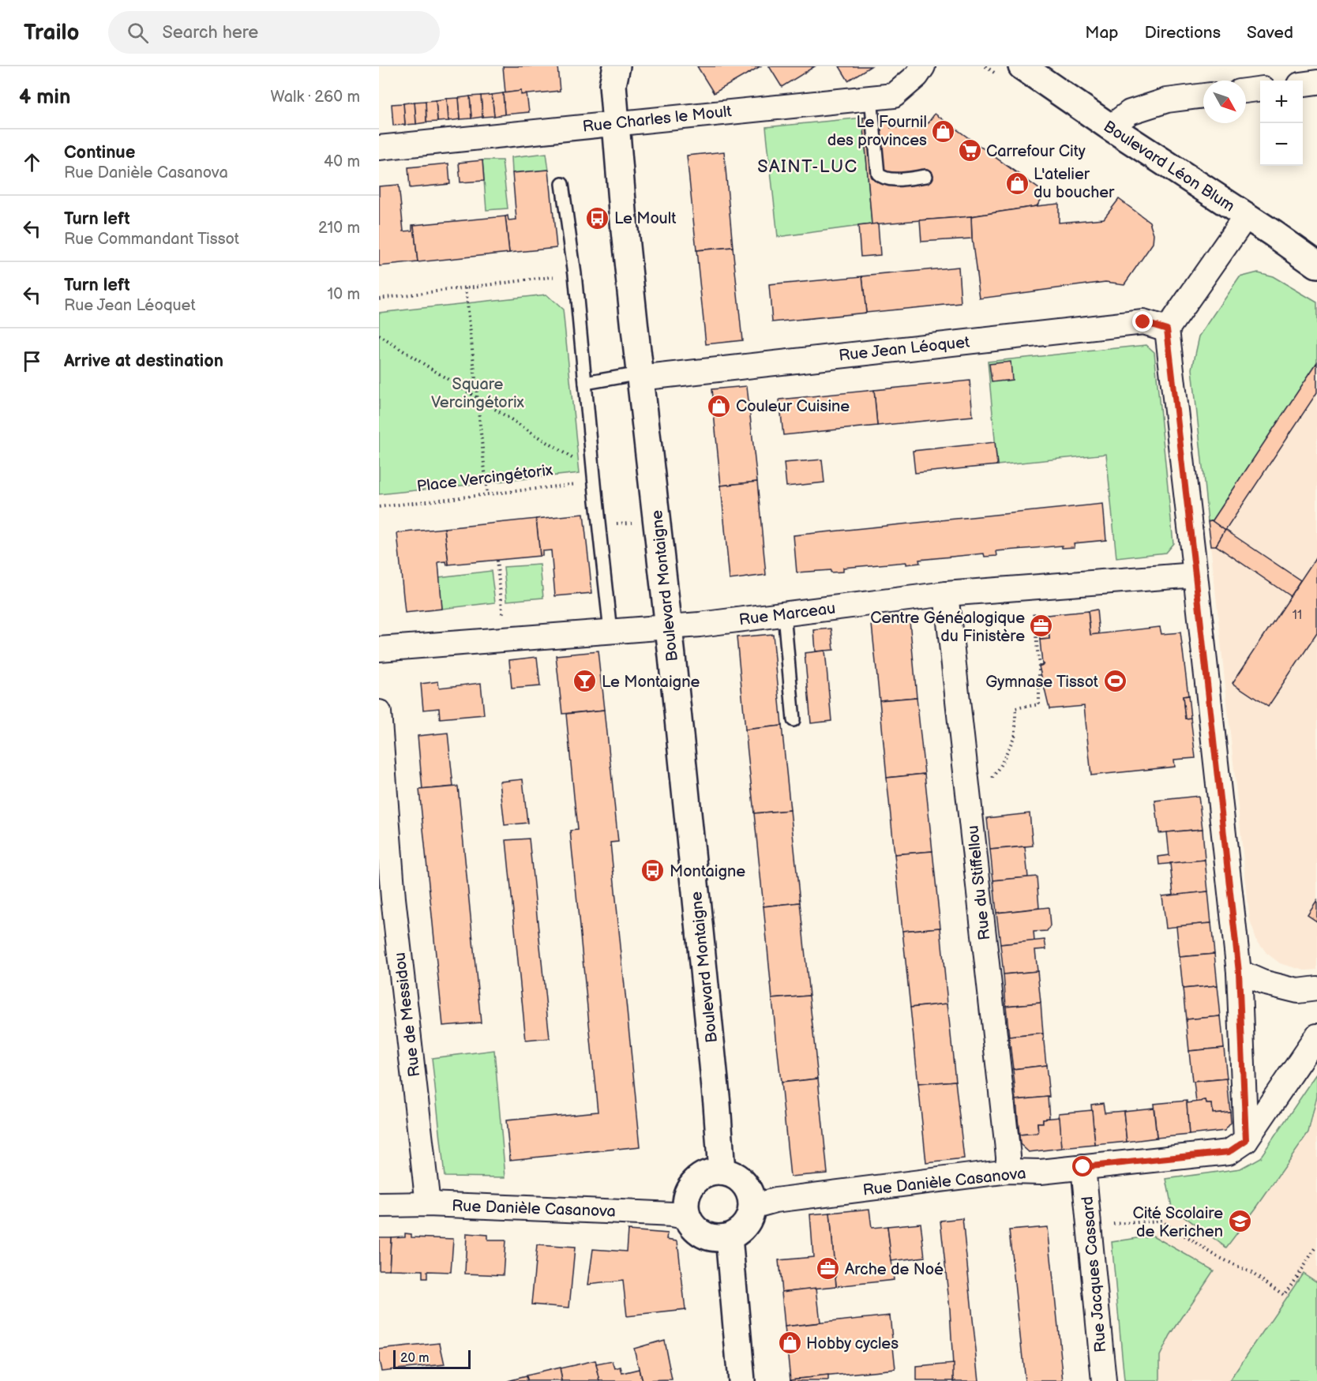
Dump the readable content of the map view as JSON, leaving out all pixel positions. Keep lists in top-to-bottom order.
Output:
{
  "streets": {
    "main road": ["Boulevard Léon Blum", "Boulevard Montaigne"],
    "street": [
      "Rue Charles le Moult",
      "Rue Jean Léoquet",
      "Rue Marceau",
      "Rue du Stiffellou",
      "Rue de Messidou",
      "Rue Danièle Casanova",
      "Rue Jacques Cassard"
    ],
    "path": ["Place Vercingétorix"]
  },
  "crossings": [
    ["Rue Charles le Moult", "Boulevard Montaigne"],
    ["Rue Jean Léoquet", "Boulevard Montaigne"],
    ["Boulevard Montaigne", "Rue Marceau"],
    ["Boulevard Montaigne", "Rue Danièle Casanova"],
    ["Rue Marceau", "Rue du Stiffellou"],
    ["Rue du Stiffellou", "Rue Danièle Casanova"],
    ["Rue de Messidou", "Rue Danièle Casanova"],
    ["Rue Danièle Casanova", "Rue Jacques Cassard"]
  ],
  "districts": ["SAINT-LUC"],
  "parks": ["Square Vercingétorix"],
  "places": {
    "shop": [
      "Le Fournil des provinces",
      "L'atelier du boucher",
      "Couleur Cuisine",
      "Hobby cycles"
    ],
    "supermarket": ["Carrefour City"],
    "bus stop": ["Le Moult", "Montaigne"],
    "office": ["Centre Généalogique du Finistère", "Arche de Noé"],
    "bar": ["Le Montaigne"],
    "sports": ["Gymnase Tissot"],
    "school or university": ["Cité Scolaire de Kerichen"]
  },
  "house_numbers": ["11"],
  "scale_bar": "20 m",
  "north": "bottom right",
  "page": {
    "header": "Trailo",
    "search": "Search here",
    "nav": ["Map", "Directions", "Saved"],
    "heading": ["4 min", "Walk · 260 m"],
    "map_buttons": ["+", "−"],
    "list": [
      ["Continue", "Rue Danièle Casanova", "40 m"],
      ["Turn left", "Rue Commandant Tissot", "210 m"],
      ["Turn left", "Rue Jean Léoquet", "10 m"],
      "Arrive at destination"
    ],
    "scale": "20 m"
  }
}
